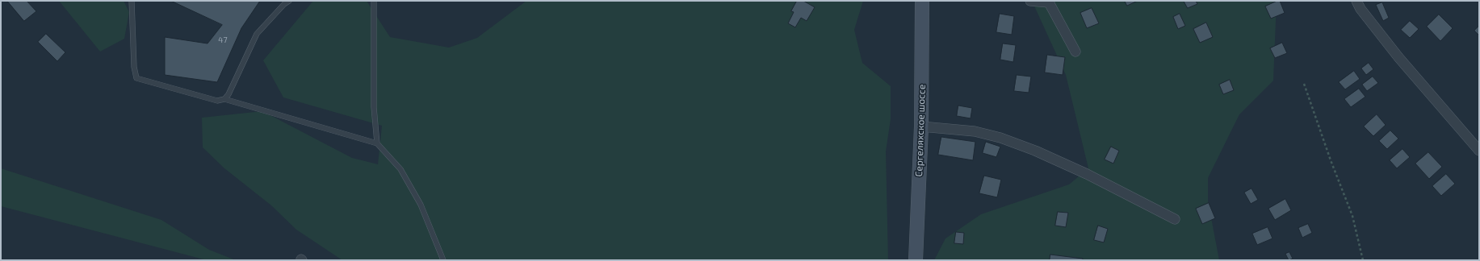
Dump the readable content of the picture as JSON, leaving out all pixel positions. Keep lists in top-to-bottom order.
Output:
{
  "streets": {
    "main road": ["Сергеляхское шоссе"]
  },
  "house_numbers": ["47"]
}
